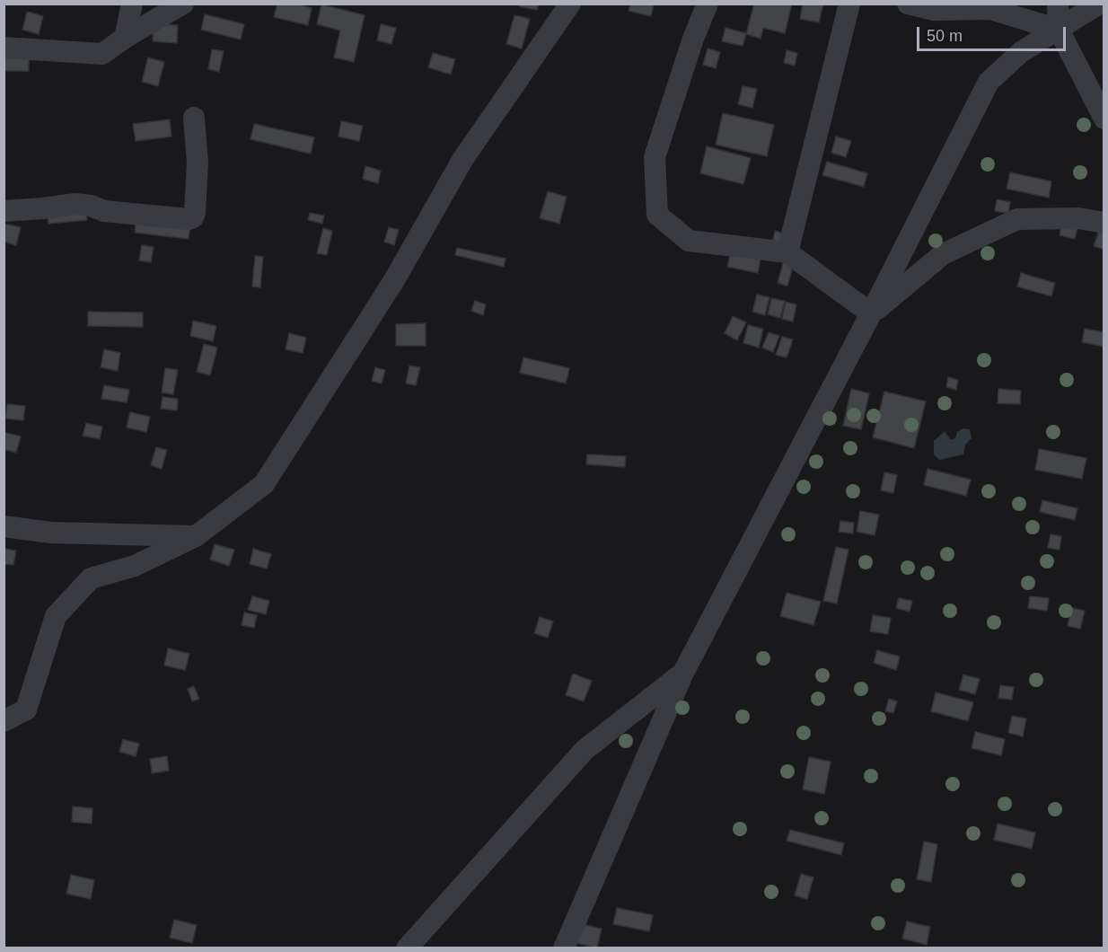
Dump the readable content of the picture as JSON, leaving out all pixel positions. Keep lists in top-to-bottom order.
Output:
{
  "scale_bar": "50 m"
}
